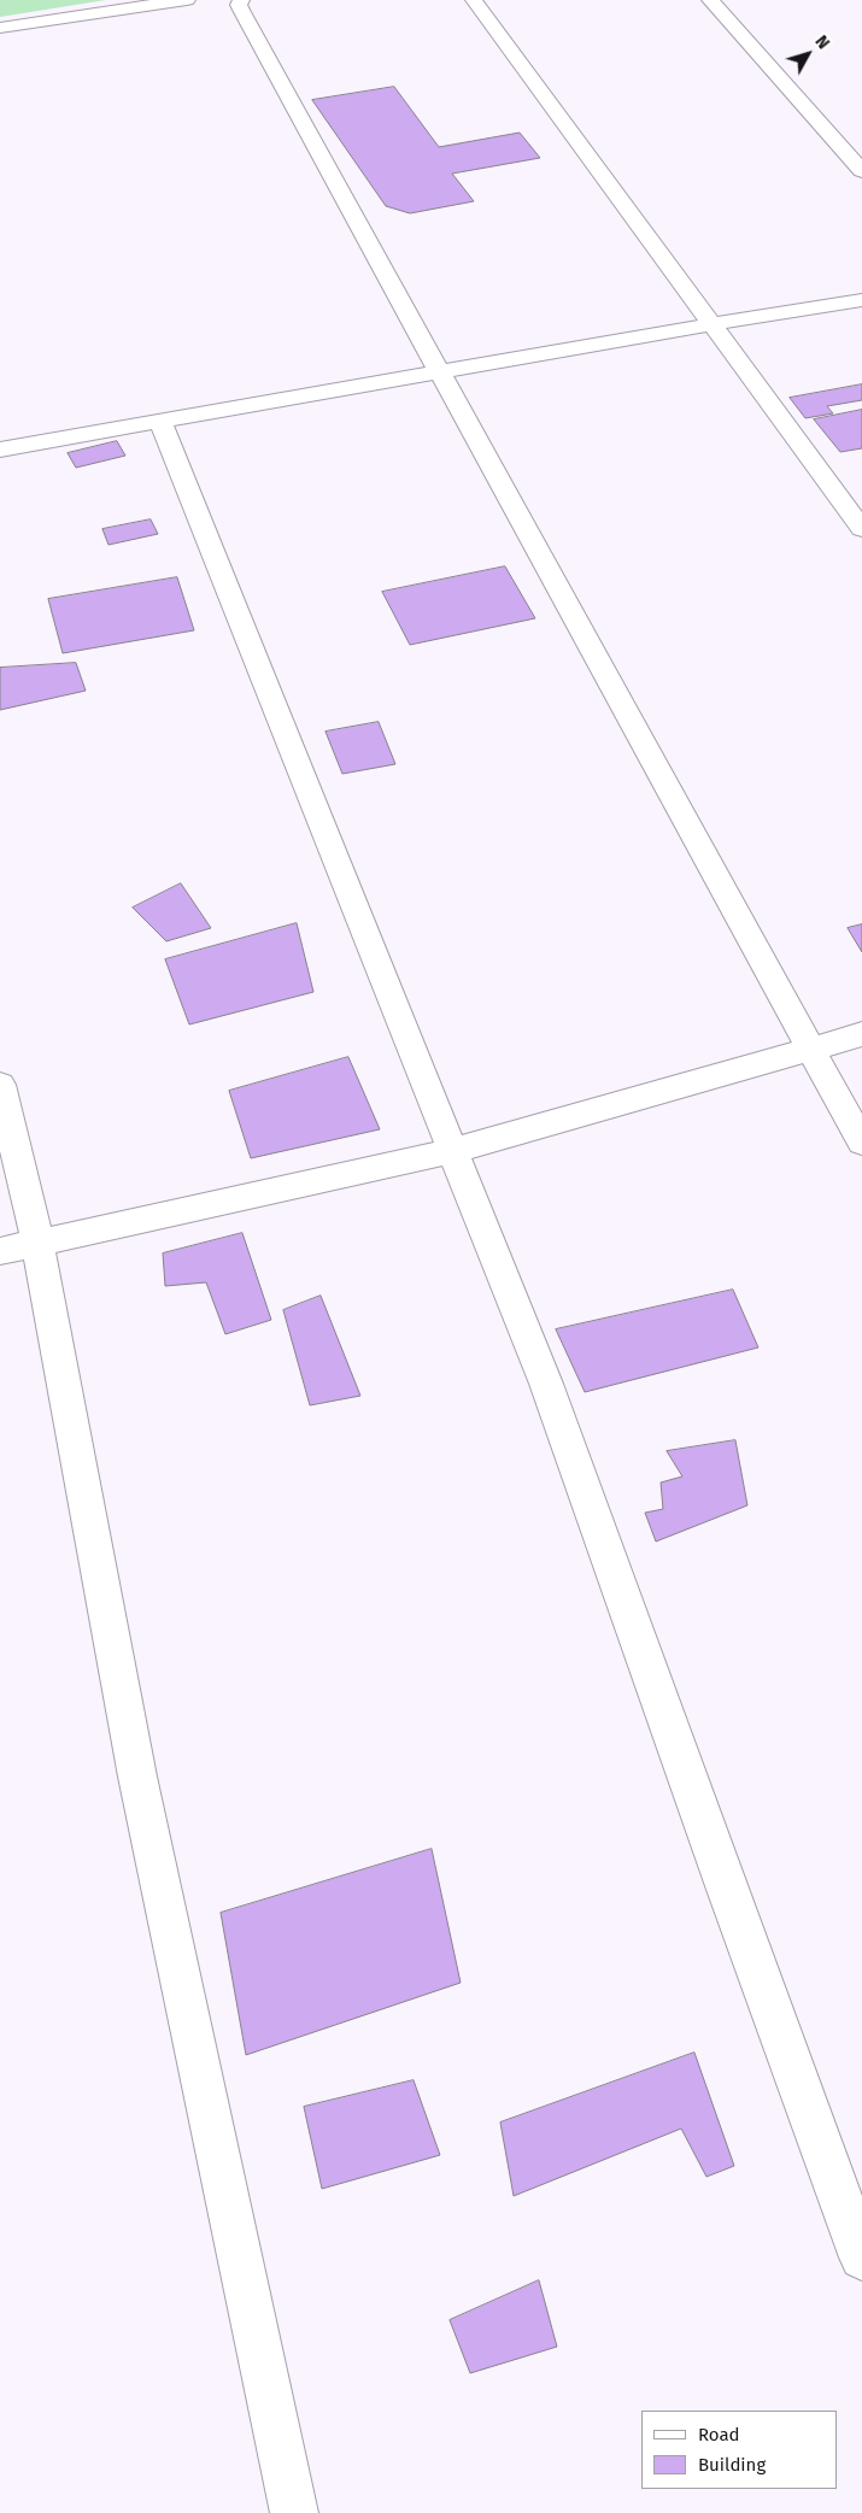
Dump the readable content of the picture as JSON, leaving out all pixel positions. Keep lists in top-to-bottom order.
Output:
{
  "legend": ["Road", "Building"],
  "north": "top right"
}
